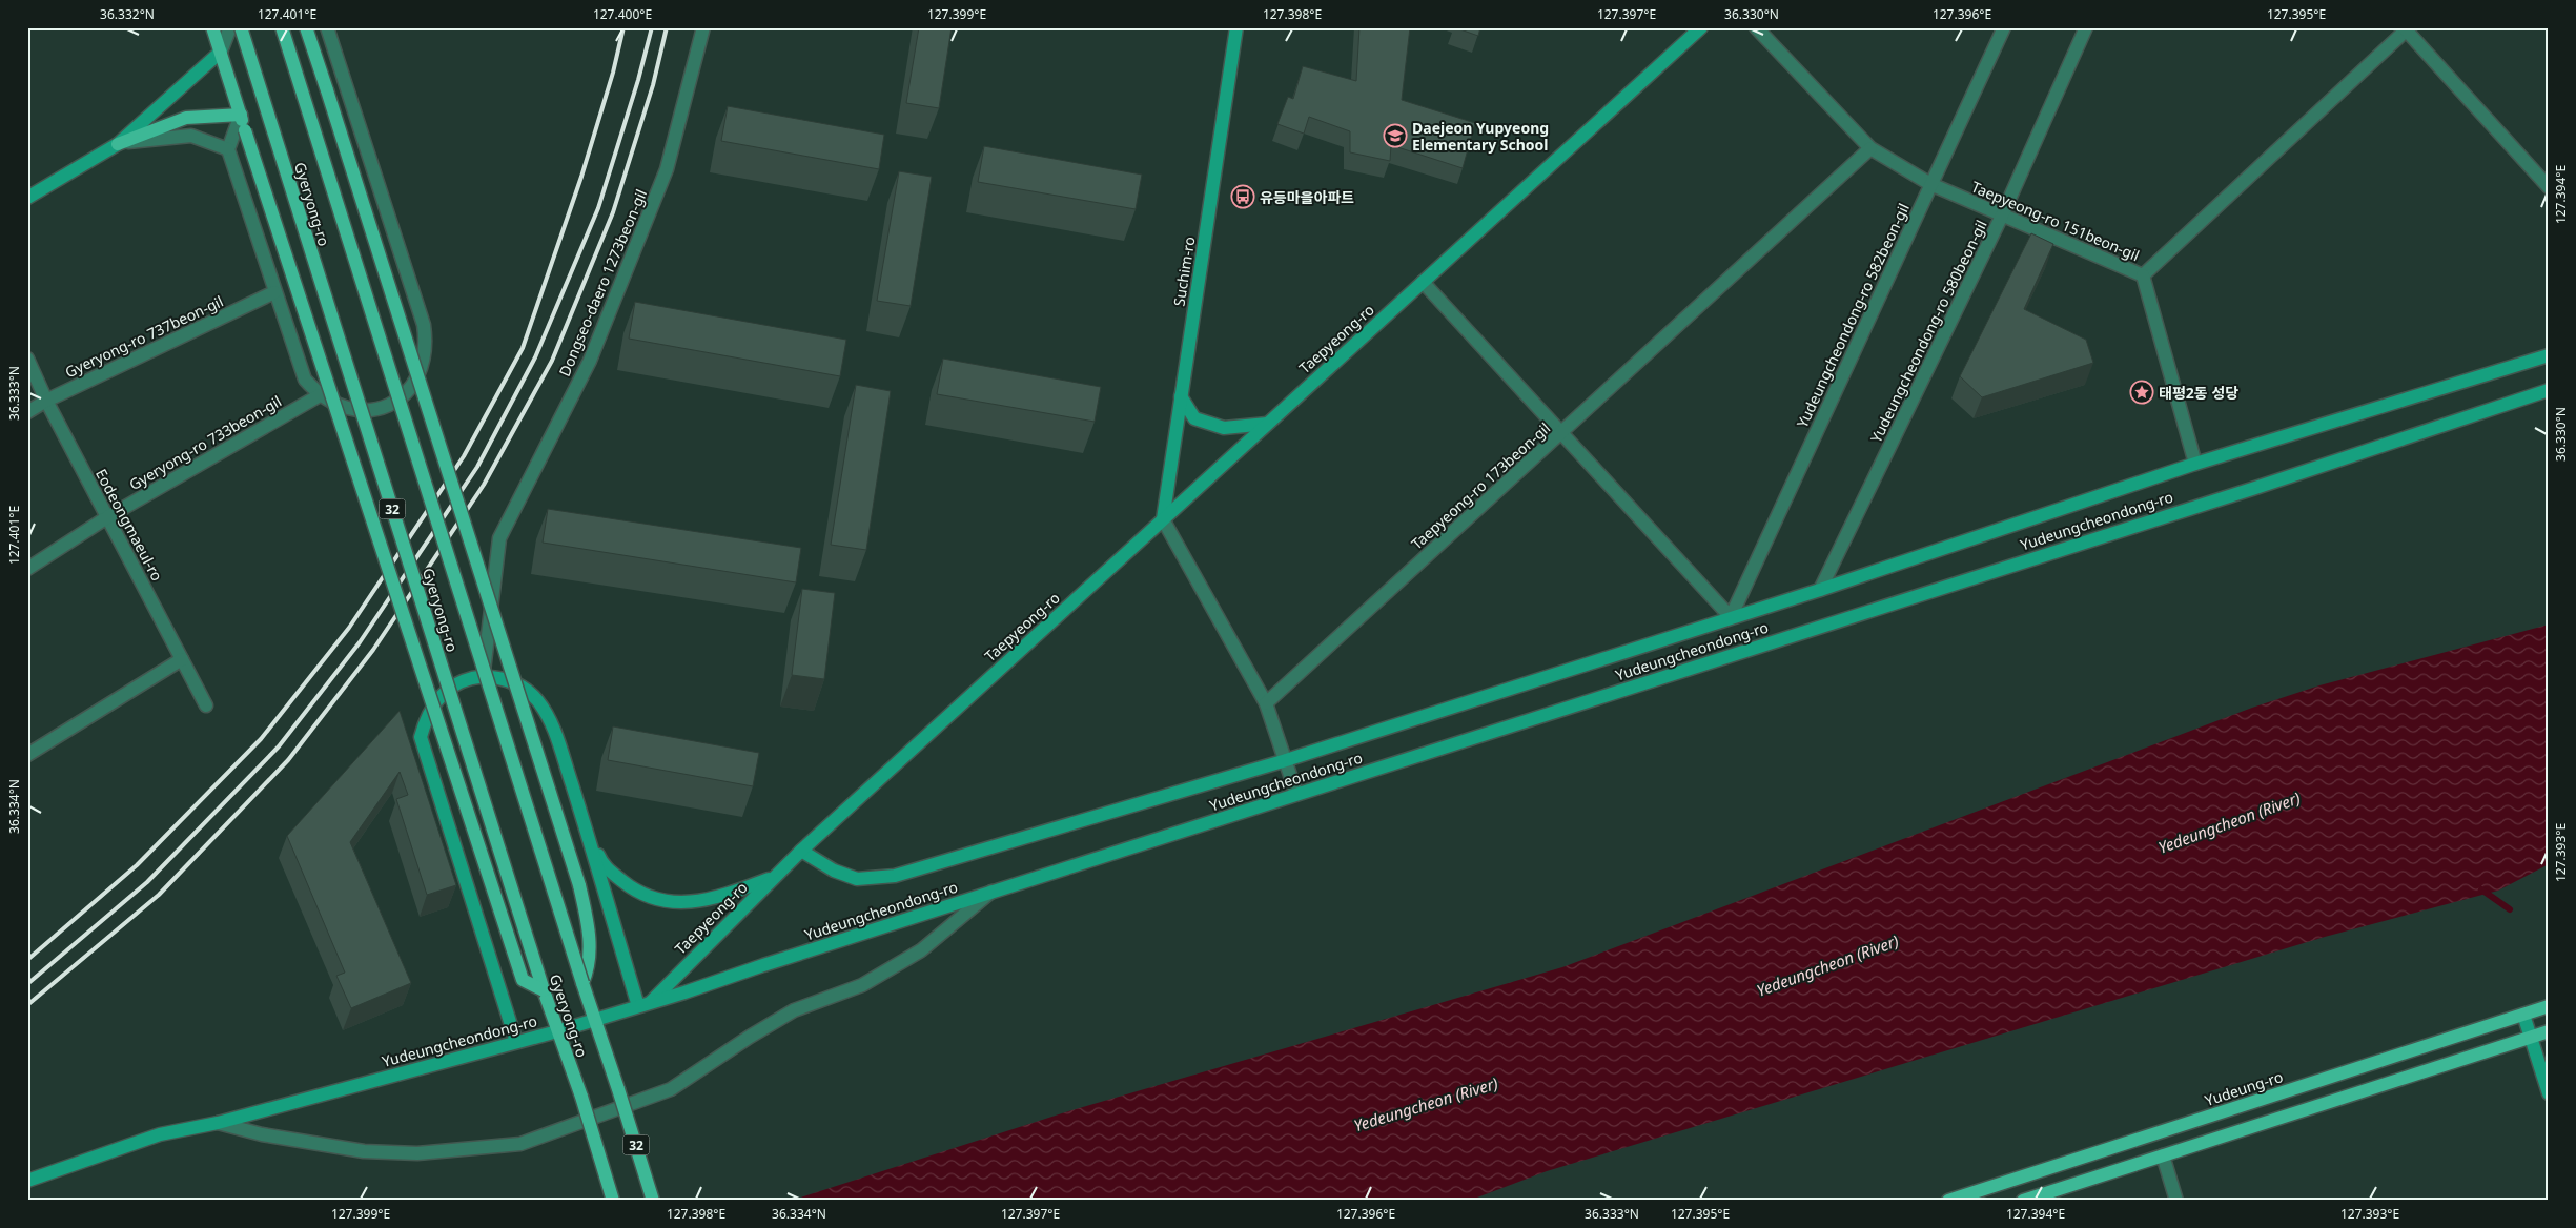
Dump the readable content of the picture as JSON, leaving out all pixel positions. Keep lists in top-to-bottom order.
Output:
{
  "streets": {
    "main road": [
      "Gyeryong-ro",
      "Suchim-ro",
      "Taepyeong-ro",
      "32",
      "Yudeungcheondong-ro",
      "Yudeung-ro"
    ],
    "street": [
      "Taepyeong-ro 151beon-gil",
      "Dongseo-daero 1273beon-gil",
      "Yudeungcheondong-ro 582beon-gil",
      "Yudeungcheondong-ro 580beon-gil",
      "Gyeryong-ro 737beon-gil",
      "Gyeryong-ro 733beon-gil",
      "Taepyeong-ro 173beon-gil",
      "Eodeongmaeul-ro"
    ]
  },
  "crossings": [
    ["Gyeryong-ro", "Yudeungcheondong-ro"],
    ["Taepyeong-ro 151beon-gil", "Yudeungcheondong-ro 582beon-gil"],
    ["Taepyeong-ro 151beon-gil", "Yudeungcheondong-ro 580beon-gil"],
    ["Taepyeong-ro 151beon-gil", "Taepyeong-ro 173beon-gil"],
    ["Suchim-ro", "Taepyeong-ro"],
    ["Yudeungcheondong-ro 582beon-gil", "Yudeungcheondong-ro"],
    ["Yudeungcheondong-ro 580beon-gil", "Yudeungcheondong-ro"],
    ["Gyeryong-ro 737beon-gil", "Eodeongmaeul-ro"],
    ["Taepyeong-ro", "Yudeungcheondong-ro"],
    ["Gyeryong-ro 733beon-gil", "Eodeongmaeul-ro"]
  ],
  "water": ["Yedeungcheon (River)"],
  "places": {
    "school or university": ["Daejeon Yupyeong Elementary School"],
    "bus stop": ["유등마을아파트"],
    "place": ["태평2동 성당"]
  },
  "coordinates": [
    "36.332°N",
    "127.401°E",
    "127.400°E",
    "127.399°E",
    "127.398°E",
    "127.397°E",
    "36.330°N",
    "127.396°E",
    "127.395°E",
    "127.394°E",
    "36.333°N",
    "36.334°N",
    "127.393°E"
  ]
}
